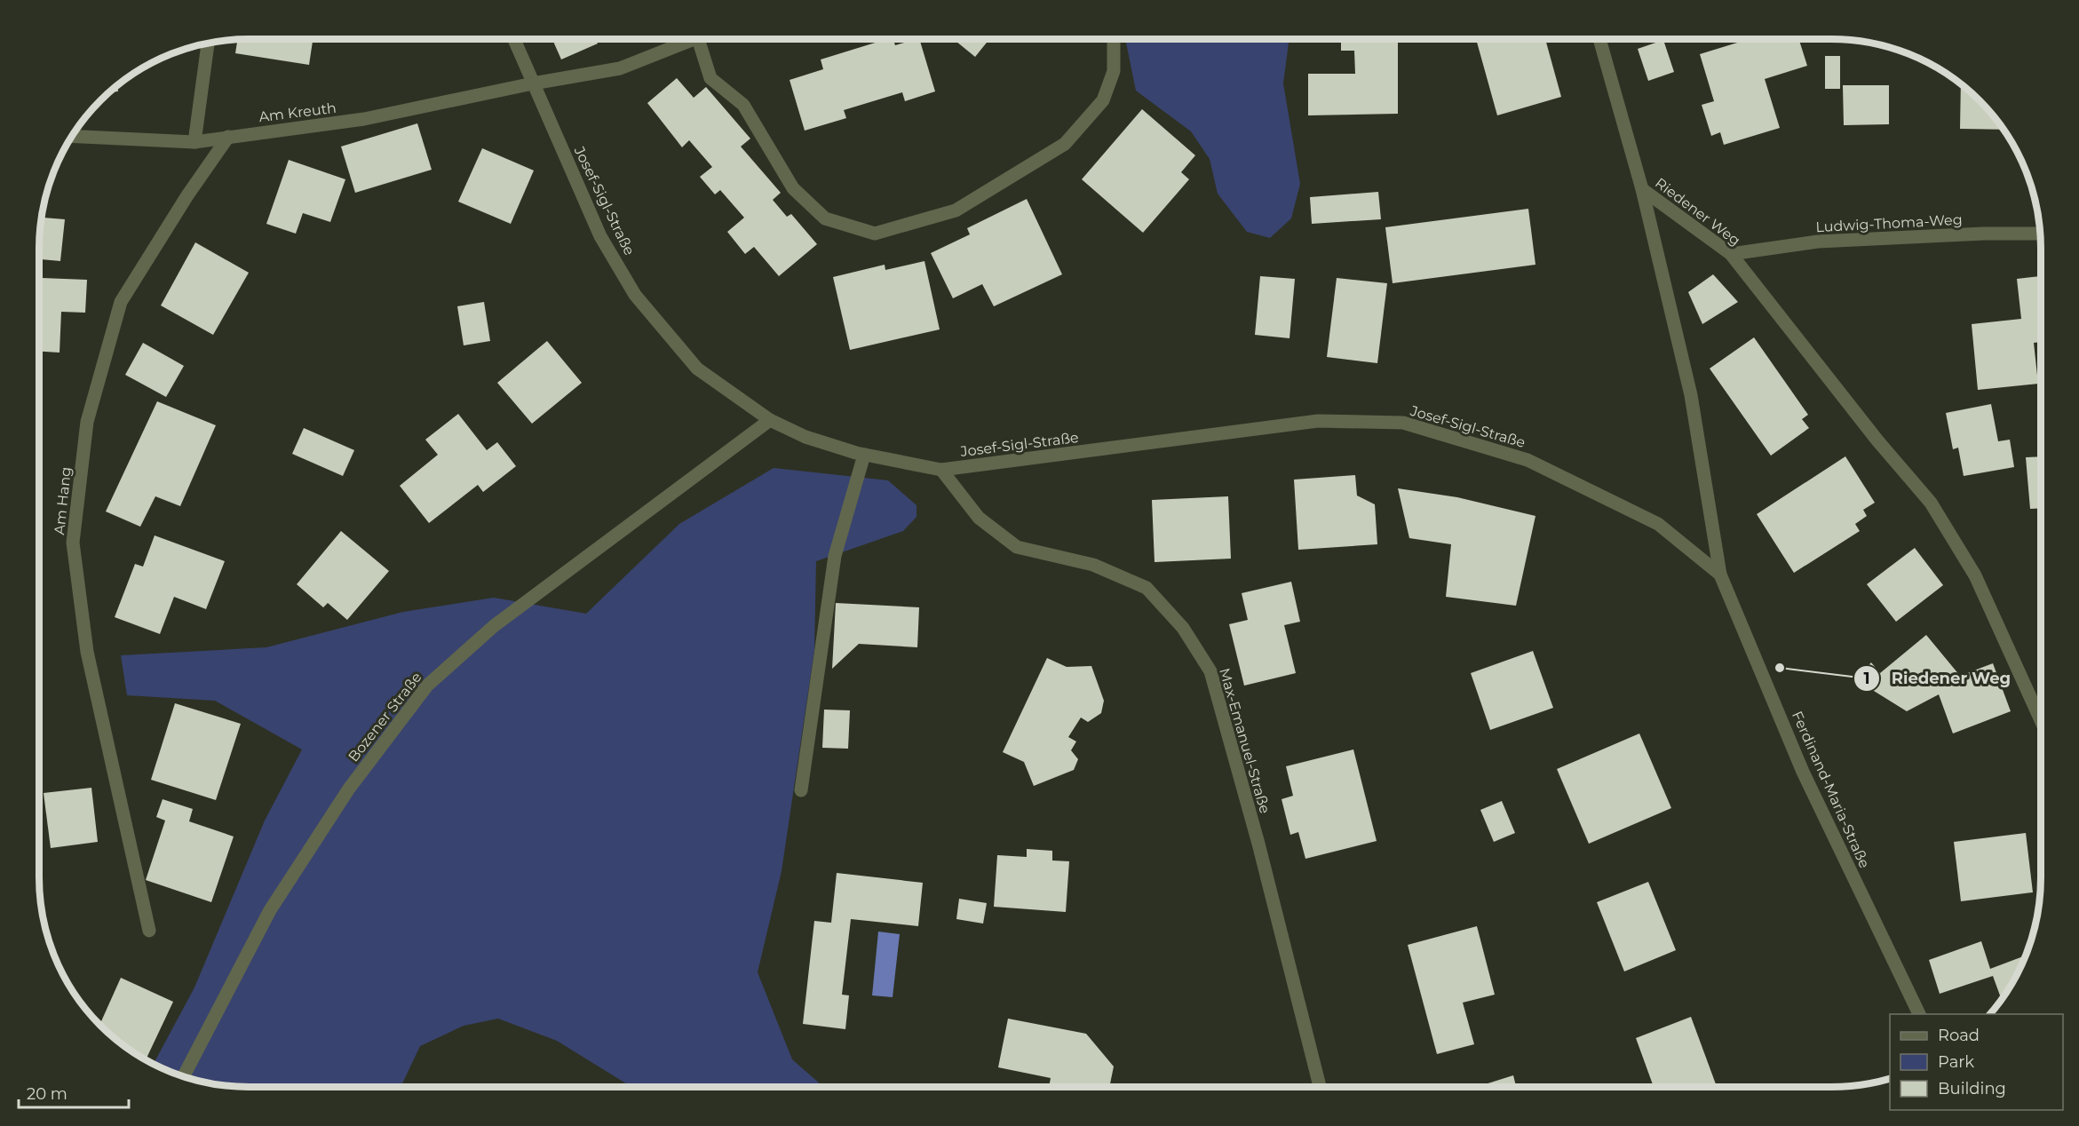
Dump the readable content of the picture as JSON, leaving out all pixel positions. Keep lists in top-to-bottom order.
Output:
{
  "streets": {
    "street": [
      "Am Kreuth",
      "Josef-Sigl-Straße",
      "Riedener Weg",
      "Ludwig-Thoma-Weg",
      "Am Hang",
      "Bozener Straße",
      "Max-Emanuel-Straße",
      "Ferdinand-Maria-Straße"
    ]
  },
  "crossings": [
    ["Am Kreuth", "Josef-Sigl-Straße"],
    ["Am Kreuth", "Am Hang"],
    ["Josef-Sigl-Straße", "Riedener Weg"],
    ["Josef-Sigl-Straße", "Bozener Straße"],
    ["Josef-Sigl-Straße", "Max-Emanuel-Straße"],
    ["Josef-Sigl-Straße", "Ferdinand-Maria-Straße"],
    ["Riedener Weg", "Ludwig-Thoma-Weg"],
    ["Riedener Weg", "Ferdinand-Maria-Straße"]
  ],
  "places": ["Riedener Weg"],
  "legend": ["Road", "Park", "Building"],
  "scale_bar": "20 m"
}
